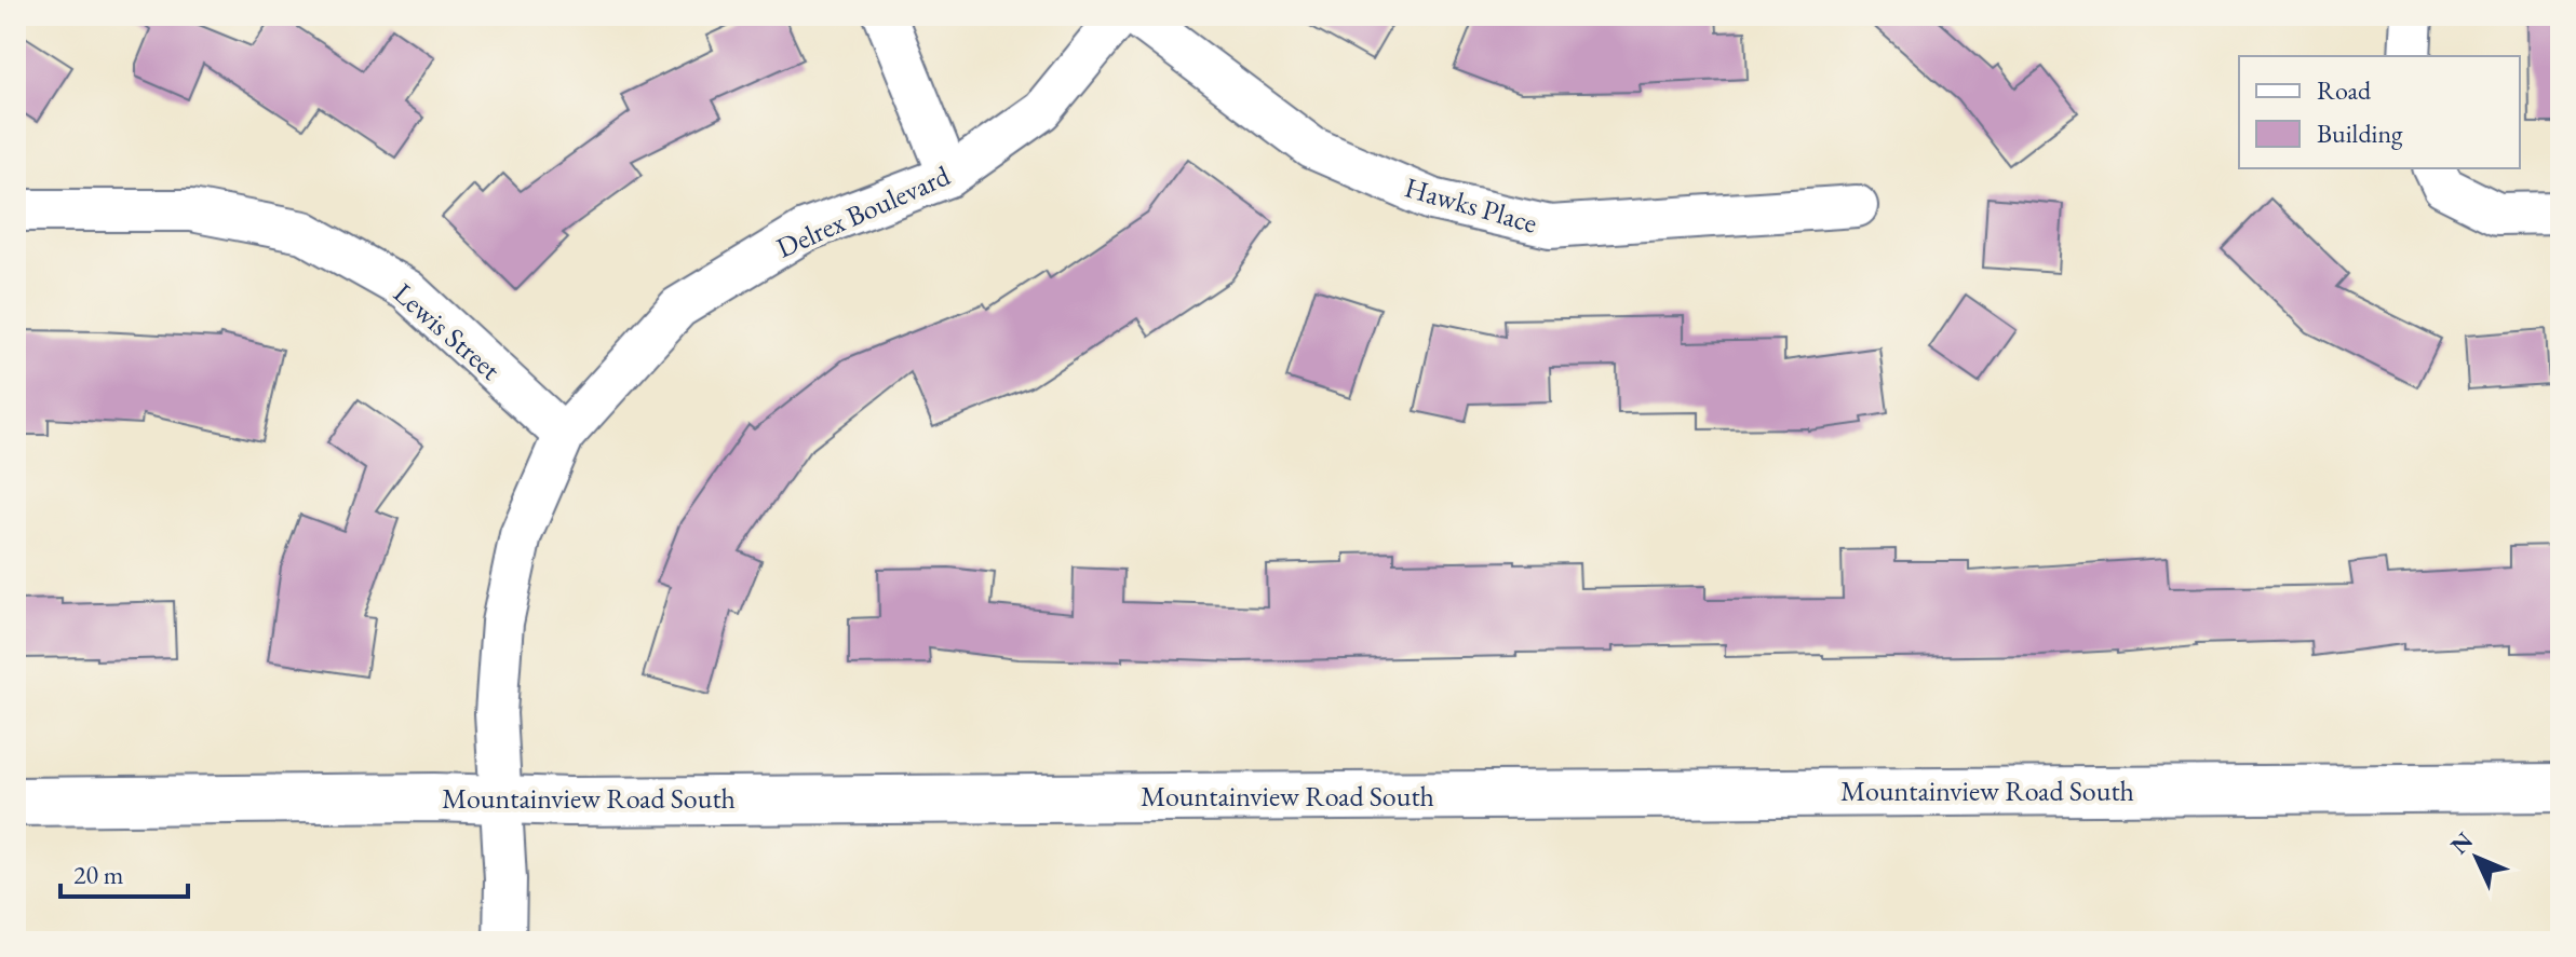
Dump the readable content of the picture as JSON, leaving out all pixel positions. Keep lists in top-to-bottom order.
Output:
{
  "streets": {
    "main road": ["Mountainview Road South"],
    "street": ["Hawks Place", "Delrex Boulevard", "Lewis Street"]
  },
  "crossings": [
    ["Delrex Boulevard", "Lewis Street"],
    ["Delrex Boulevard", "Mountainview Road South"]
  ],
  "legend": ["Road", "Building"],
  "scale_bar": "20 m",
  "north": "top left"
}
